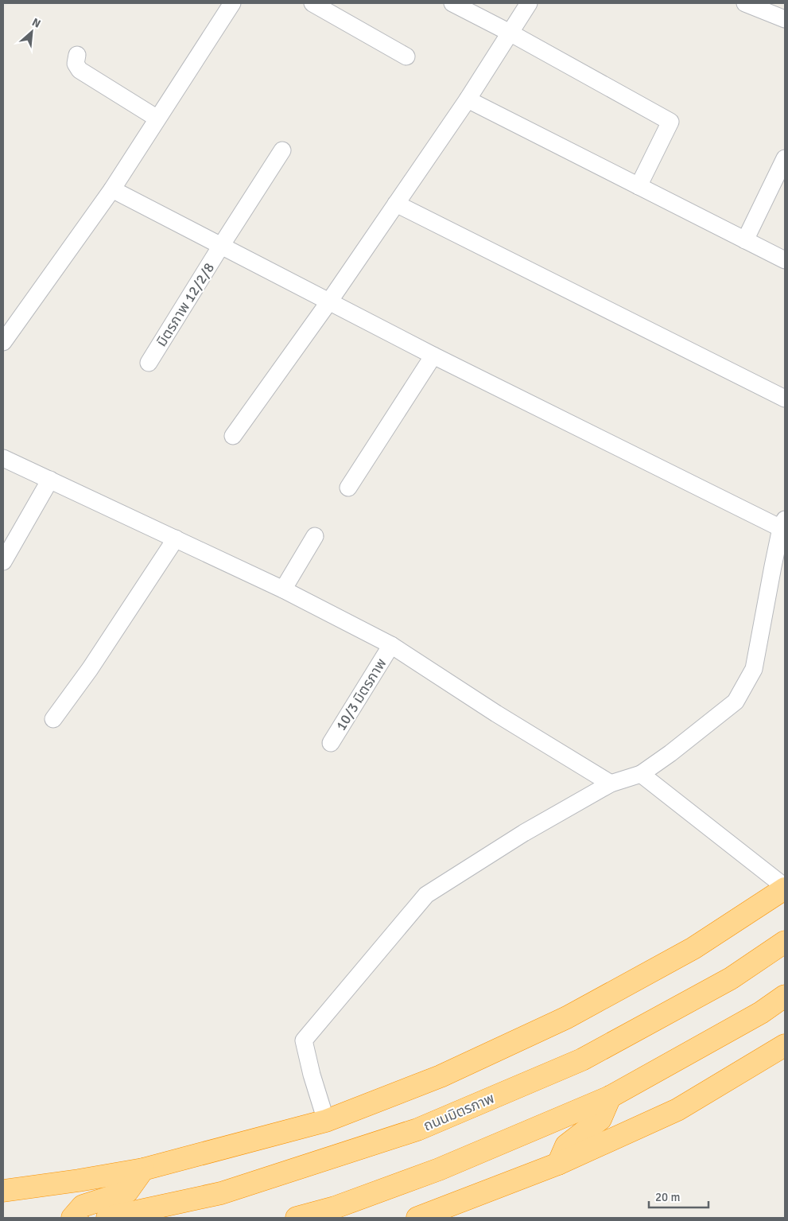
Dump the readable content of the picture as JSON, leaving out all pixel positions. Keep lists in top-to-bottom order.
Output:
{
  "streets": {
    "highway": ["ถนนมิตรภาพ"],
    "street": ["มิตรภาพ 12/2/8", "10/3 มิตรภาพ"]
  },
  "scale_bar": "20 m",
  "north": "top right"
}
